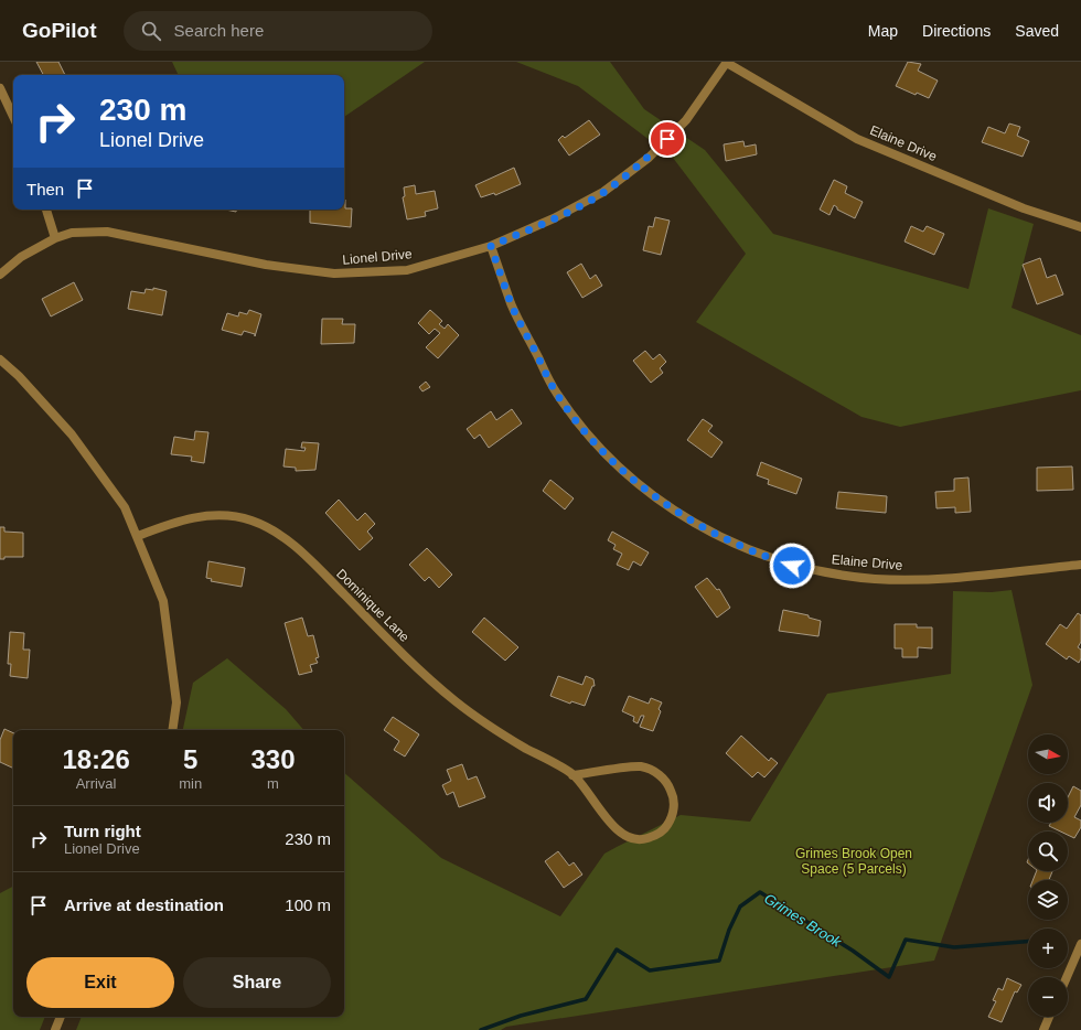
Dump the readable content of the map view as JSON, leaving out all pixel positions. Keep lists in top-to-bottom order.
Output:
{
  "streets": {
    "street": ["Elaine Drive", "Lionel Drive", "Dominique Lane"]
  },
  "crossings": [
    ["Elaine Drive", "Lionel Drive"]
  ],
  "water": ["Grimes Brook"],
  "parks": ["Grimes Brook Open Space (5 Parcels)"],
  "north": "right",
  "page": {
    "header": "GoPilot",
    "search": "Search here",
    "nav": ["Map", "Directions", "Saved"],
    "turn": ["230 m", "Lionel Drive"],
    "then": "Then",
    "eta": [
      "18:26",
      "Arrival",
      "5",
      "min",
      "330",
      "m"
    ],
    "map_buttons": ["+", "−"],
    "list": [
      {
        "name": "Turn right",
        "note": "Lionel Drive",
        "value": "230 m"
      },
      {
        "name": "Arrive at destination",
        "value": "100 m"
      }
    ],
    "buttons": ["Exit", "Share"]
  }
}
